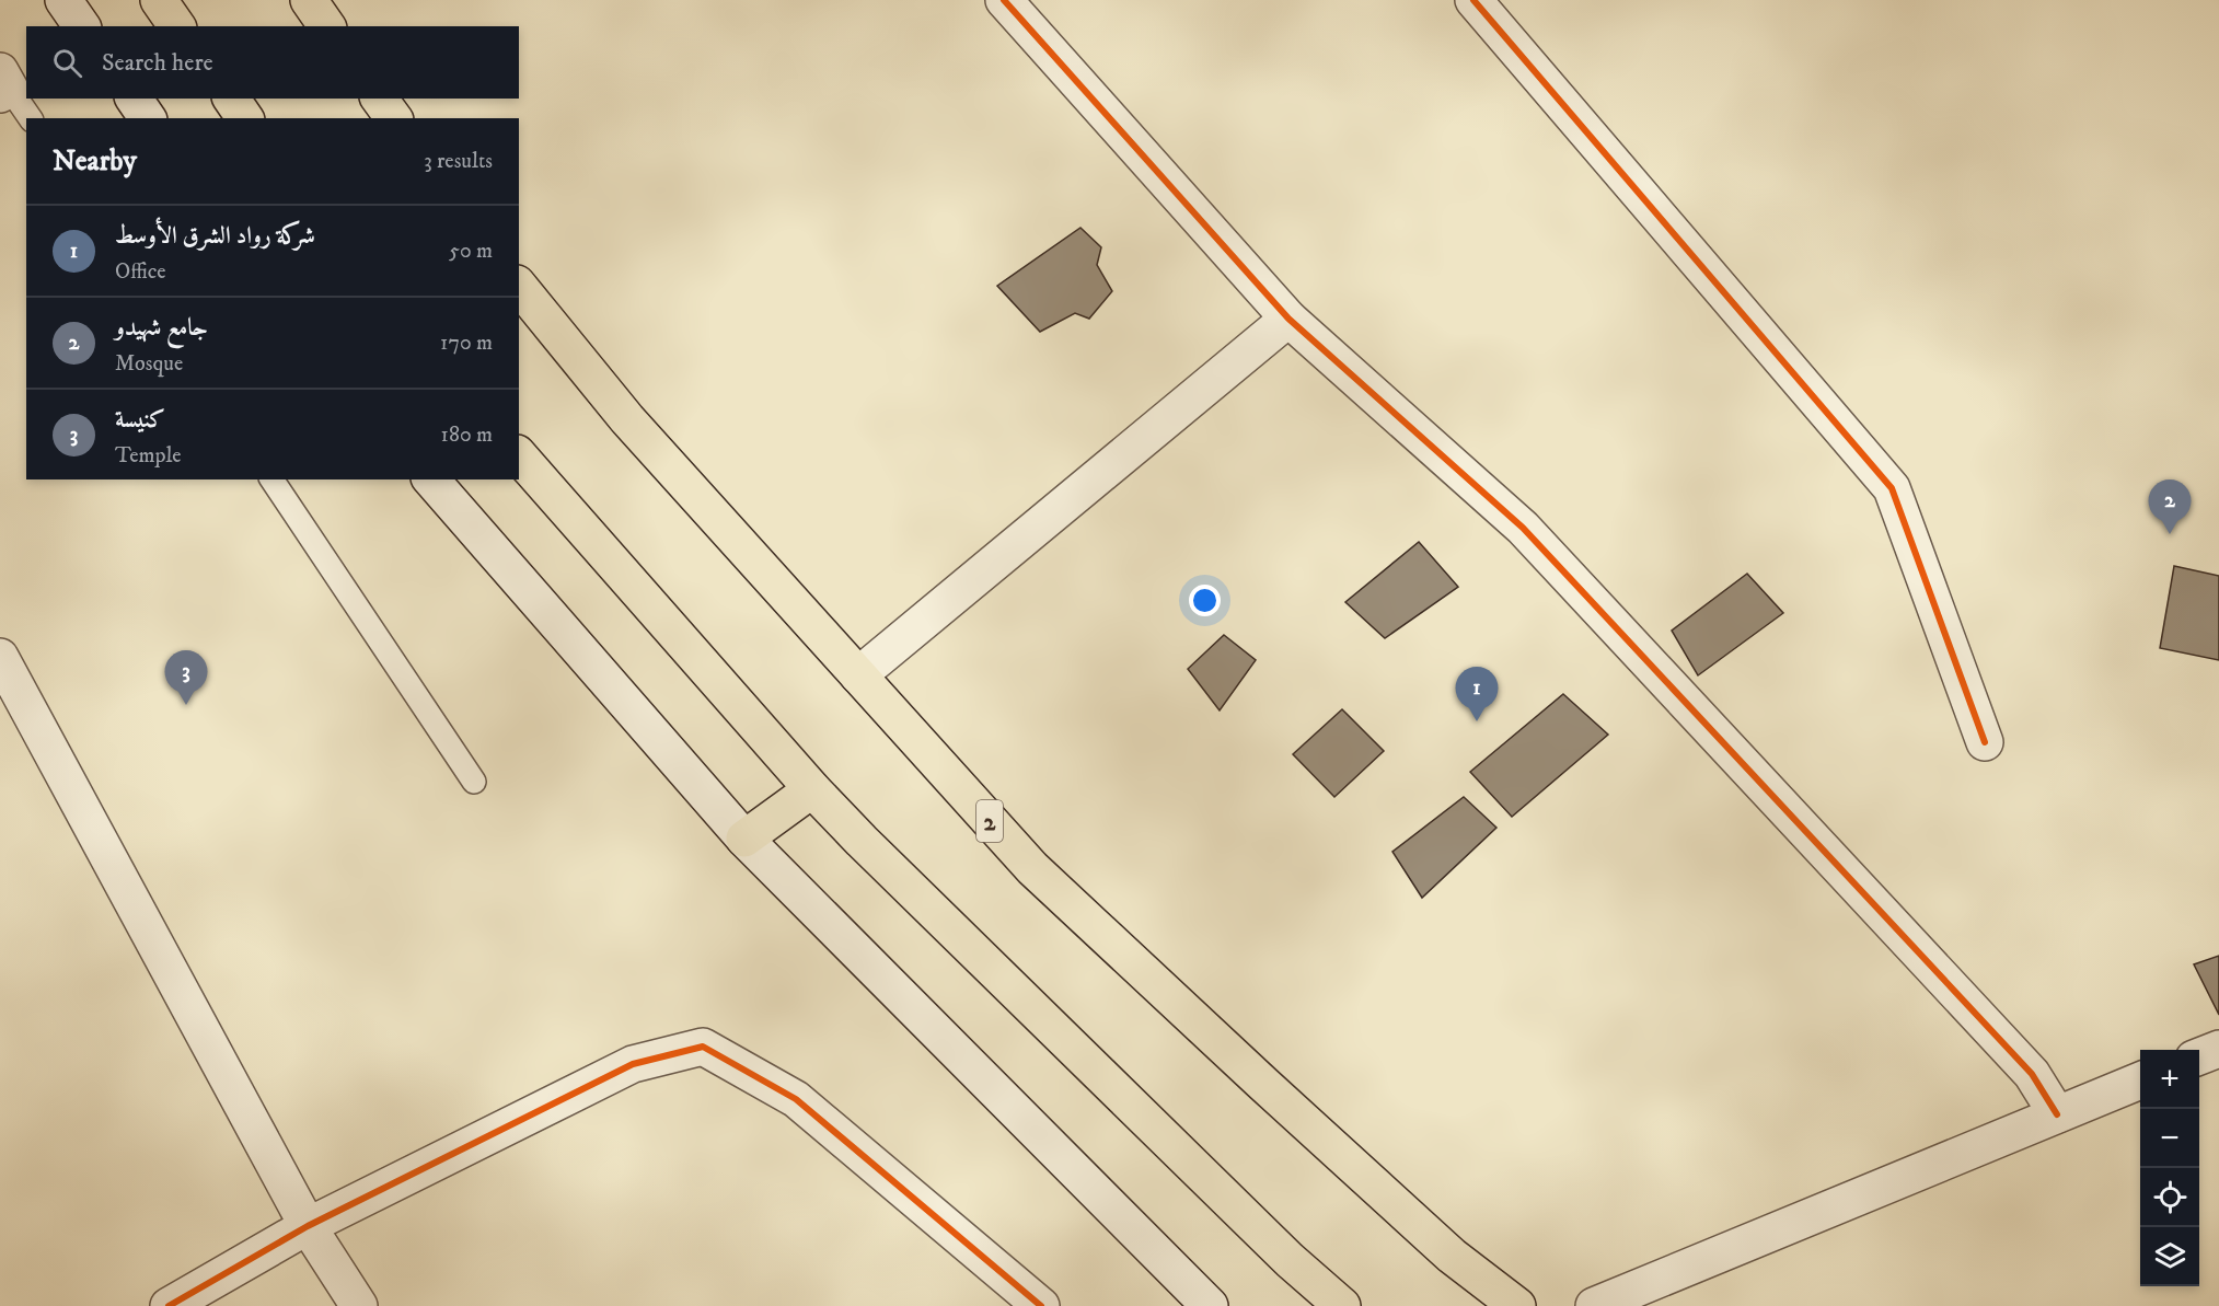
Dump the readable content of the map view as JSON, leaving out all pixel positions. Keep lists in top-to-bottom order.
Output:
{
  "streets": {
    "highway": ["2"]
  },
  "page": {
    "search": "Search here",
    "heading": ["Nearby", "3 results"],
    "list": [
      {
        "mark": "1",
        "name": "شركة رواد الشرق الأوسط",
        "note": "Office",
        "value": "50 m"
      },
      {
        "mark": "2",
        "name": "جامع شهيدو",
        "note": "Mosque",
        "value": "170 m"
      },
      {
        "mark": "3",
        "name": "كنيسة",
        "note": "Temple",
        "value": "180 m"
      }
    ],
    "pins": ["2", "3", "1"],
    "map_buttons": ["+", "−"]
  }
}
